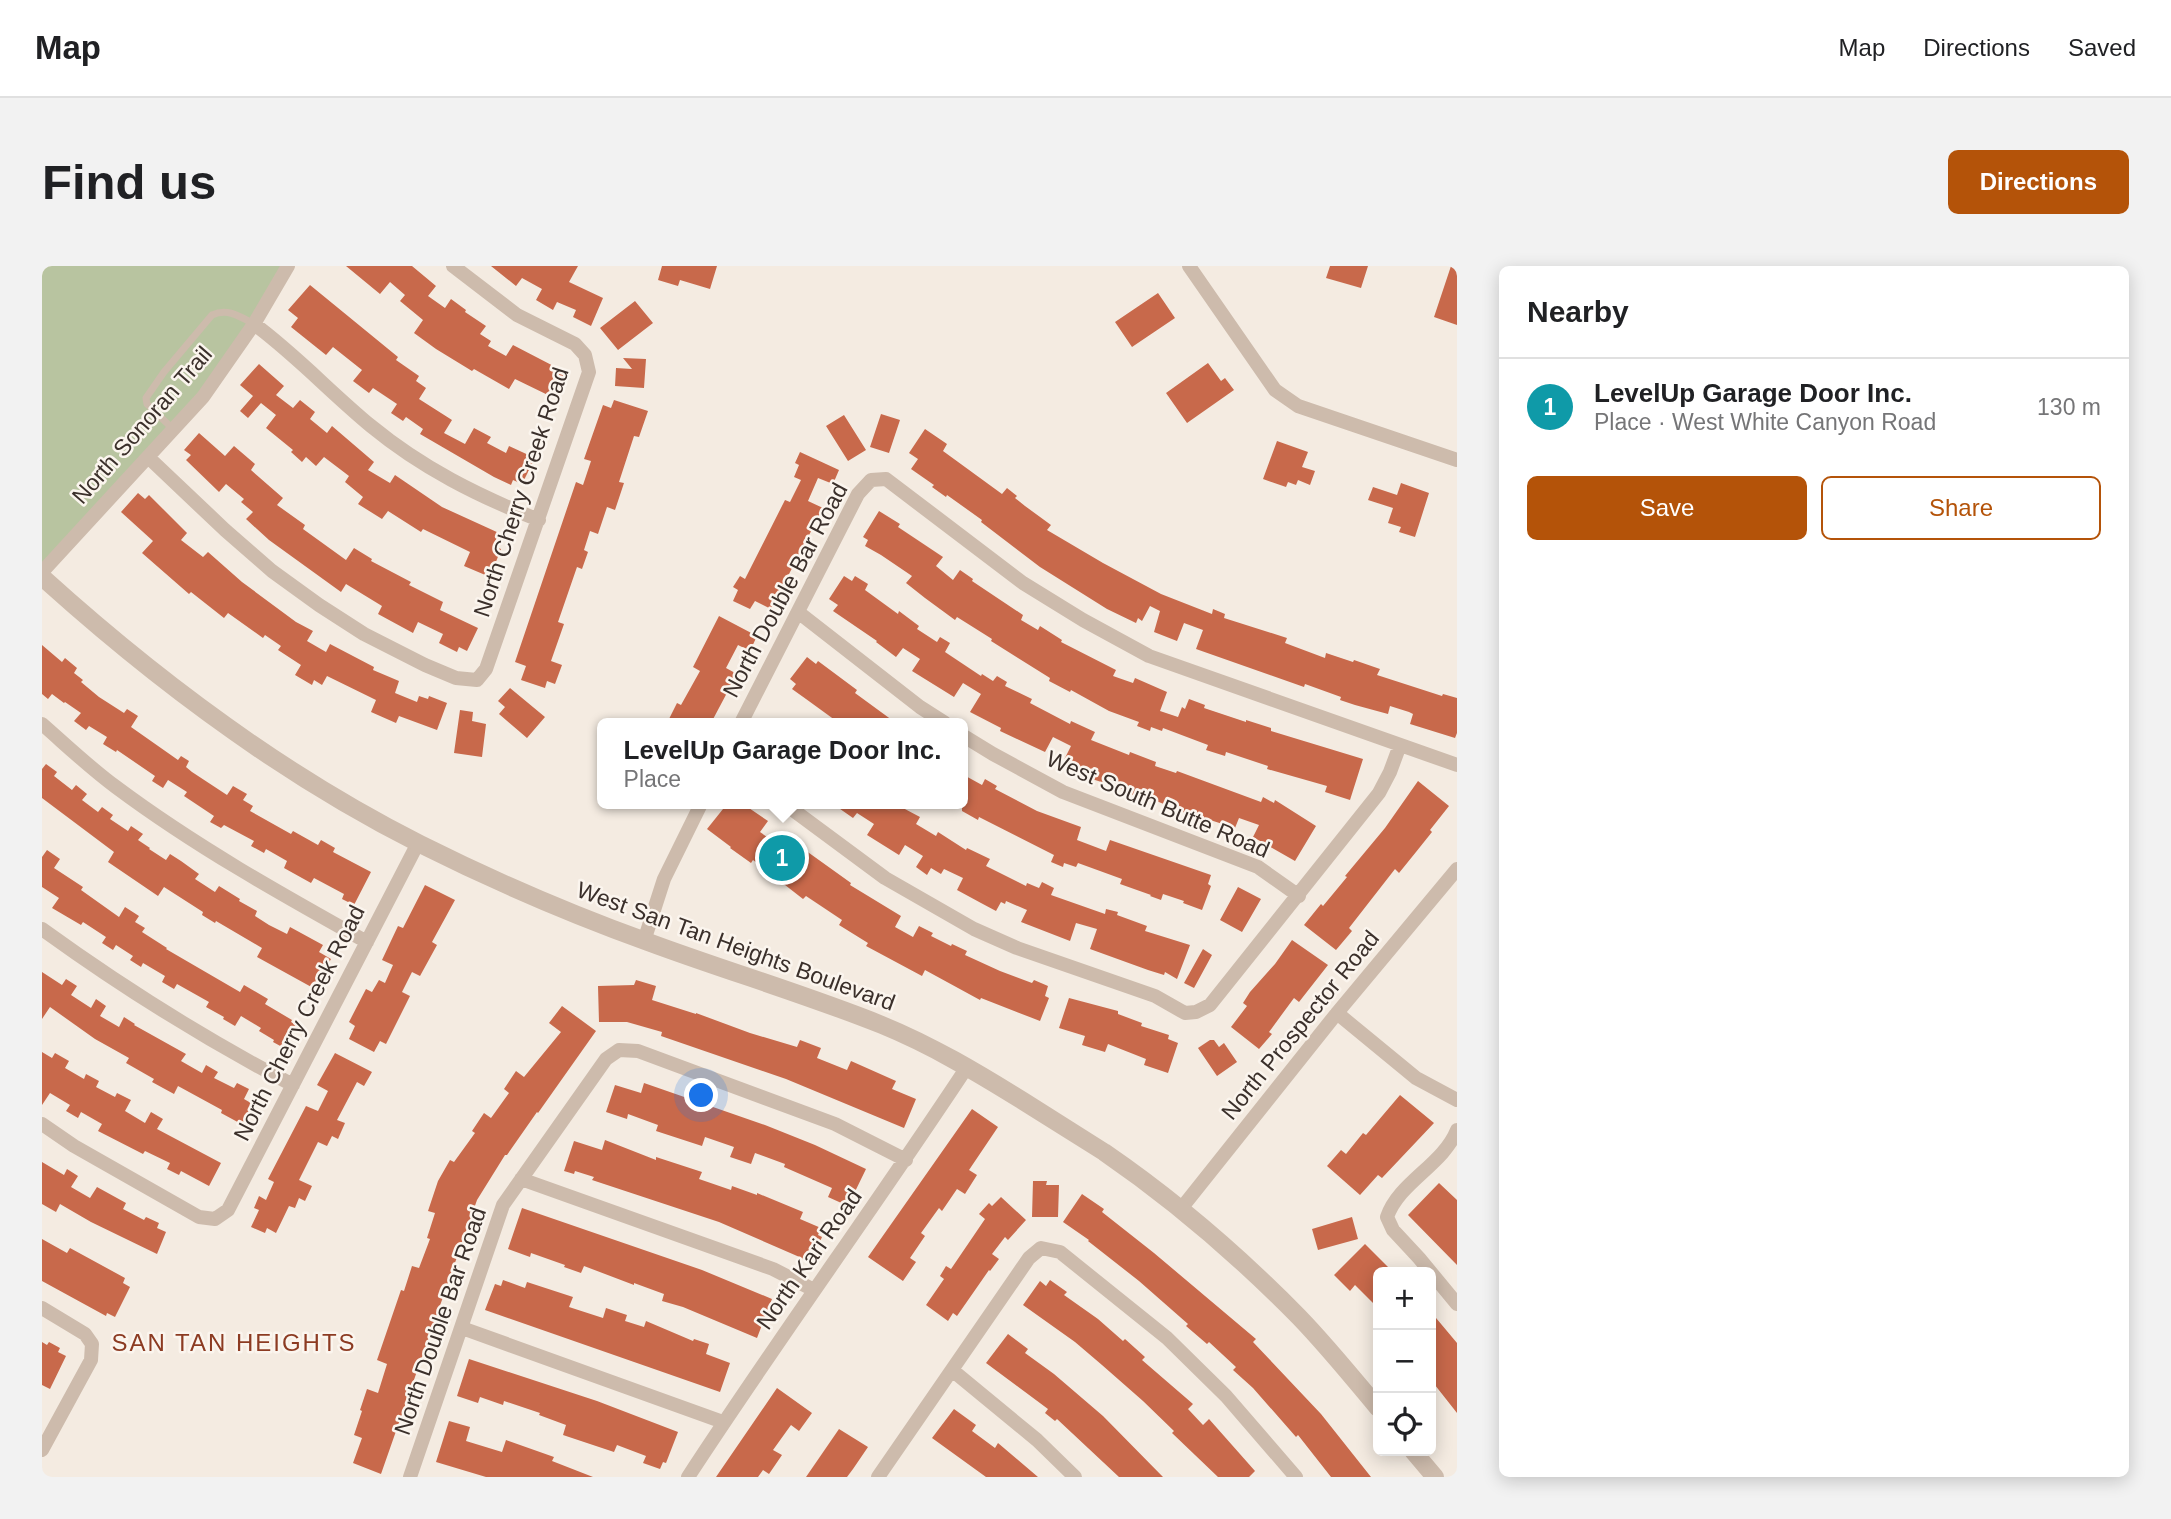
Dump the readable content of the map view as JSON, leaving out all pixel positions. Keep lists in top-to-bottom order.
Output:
{
  "streets": {
    "street": [
      "North Sonoran Trail",
      "North Cherry Creek Road",
      "North Double Bar Road",
      "West South Butte Road",
      "West San Tan Heights Boulevard",
      "North Prospector Road",
      "North Kari Road"
    ]
  },
  "crossings": [
    ["North Sonoran Trail", "North Cherry Creek Road"],
    ["North Cherry Creek Road", "West San Tan Heights Boulevard"],
    ["North Double Bar Road", "North Kari Road"],
    ["West San Tan Heights Boulevard", "North Prospector Road"],
    ["West San Tan Heights Boulevard", "North Kari Road"]
  ],
  "districts": ["SAN TAN HEIGHTS"],
  "page": {
    "header": "Map",
    "nav": ["Map", "Directions", "Saved"],
    "buttons": [
      "Directions",
      ["Save", "Share"]
    ],
    "title": "Find us",
    "heading": "Nearby",
    "list": [
      {
        "mark": "1",
        "name": "LevelUp Garage Door Inc.",
        "note": "Place · West White Canyon Road",
        "value": "130 m"
      }
    ],
    "popup": ["LevelUp Garage Door Inc.", "Place"],
    "pins": "1",
    "map_buttons": ["+", "−"]
  }
}
